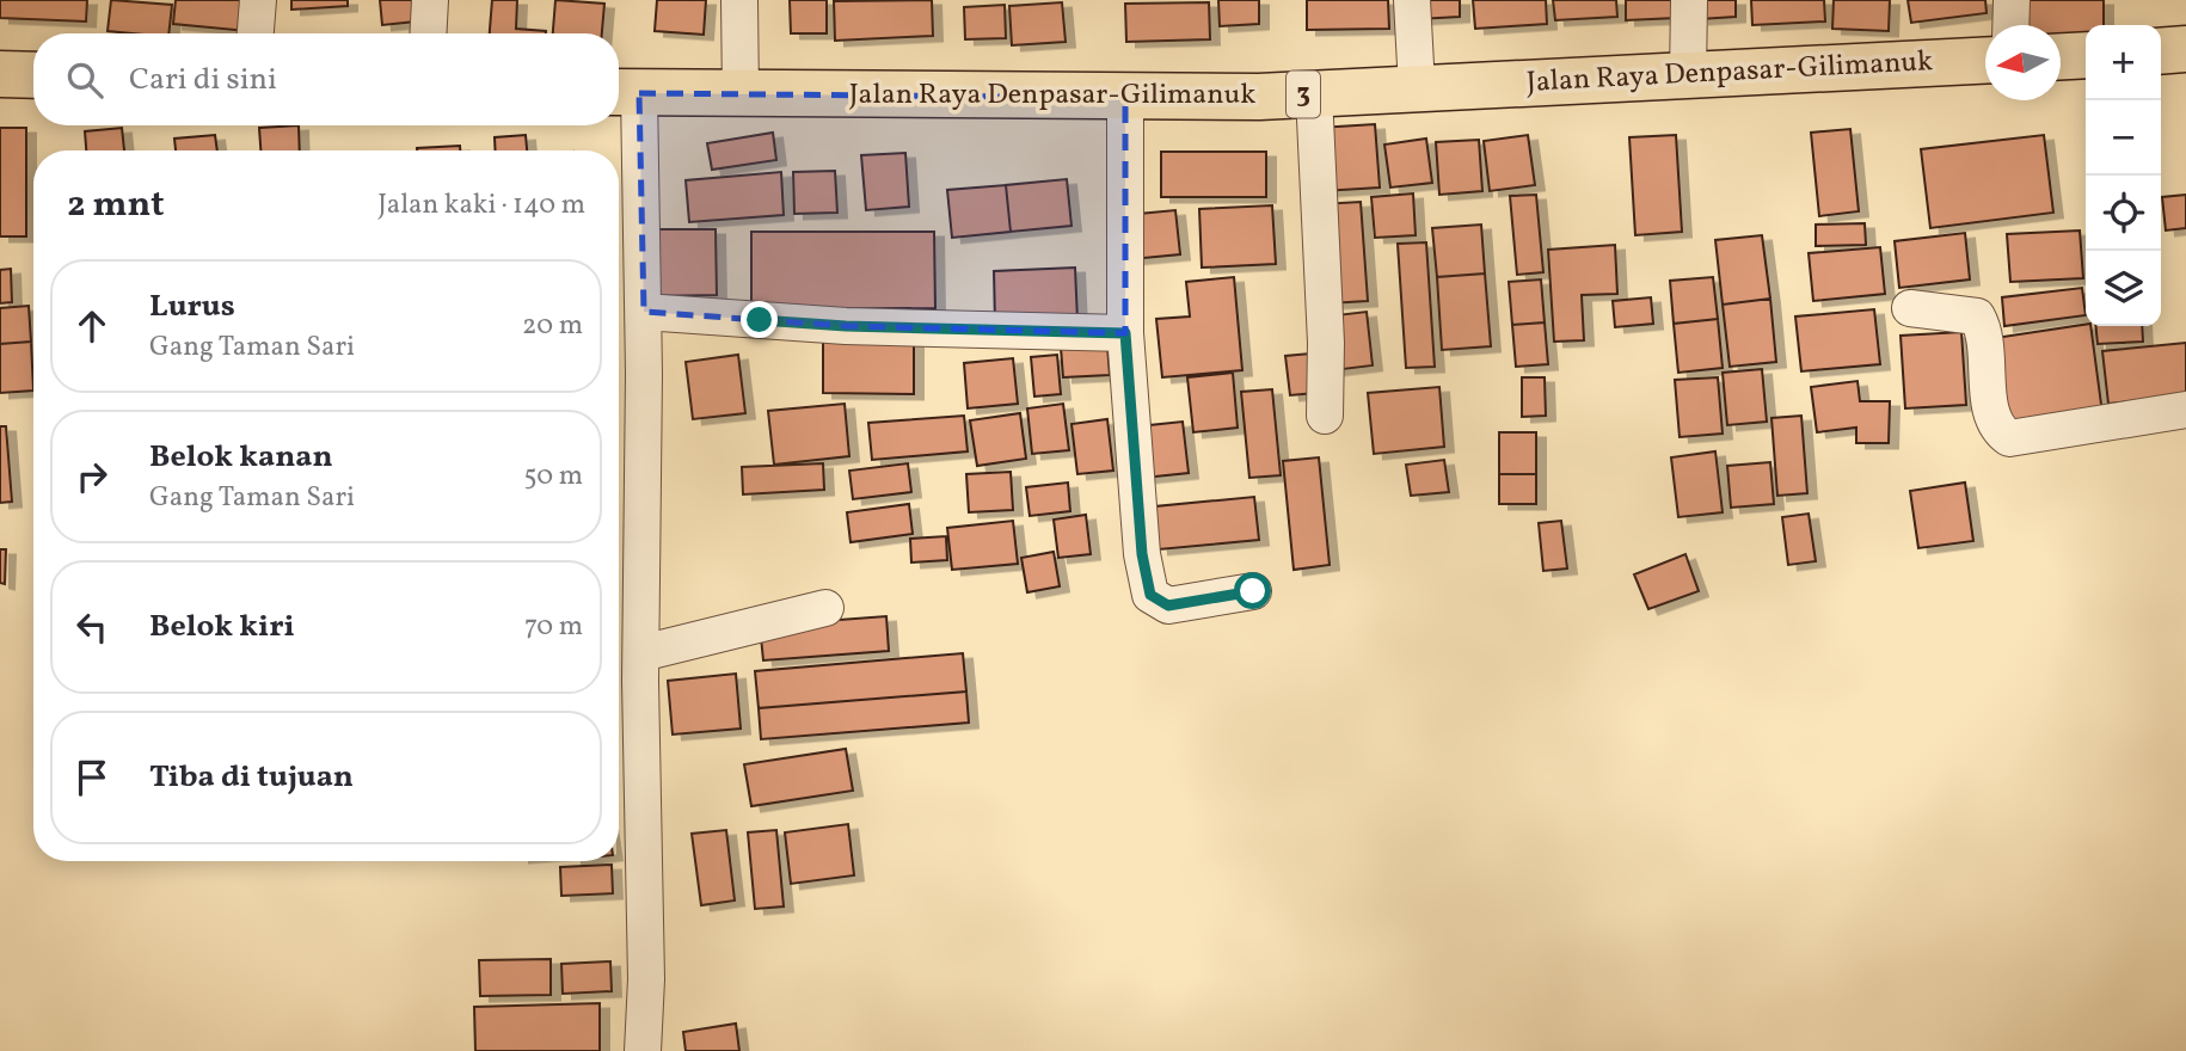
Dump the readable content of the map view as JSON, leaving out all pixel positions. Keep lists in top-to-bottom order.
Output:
{
  "streets": {
    "highway": ["Jalan Raya Denpasar-Gilimanuk", "3"]
  },
  "north": "left",
  "page": {
    "map_buttons": ["+", "−"],
    "search": "Cari di sini",
    "heading": ["2 mnt", "Jalan kaki · 140 m"],
    "list": [
      ["Lurus", "Gang Taman Sari", "20 m"],
      ["Belok kanan", "Gang Taman Sari", "50 m"],
      ["Belok kiri", "70 m"],
      "Tiba di tujuan"
    ]
  }
}
